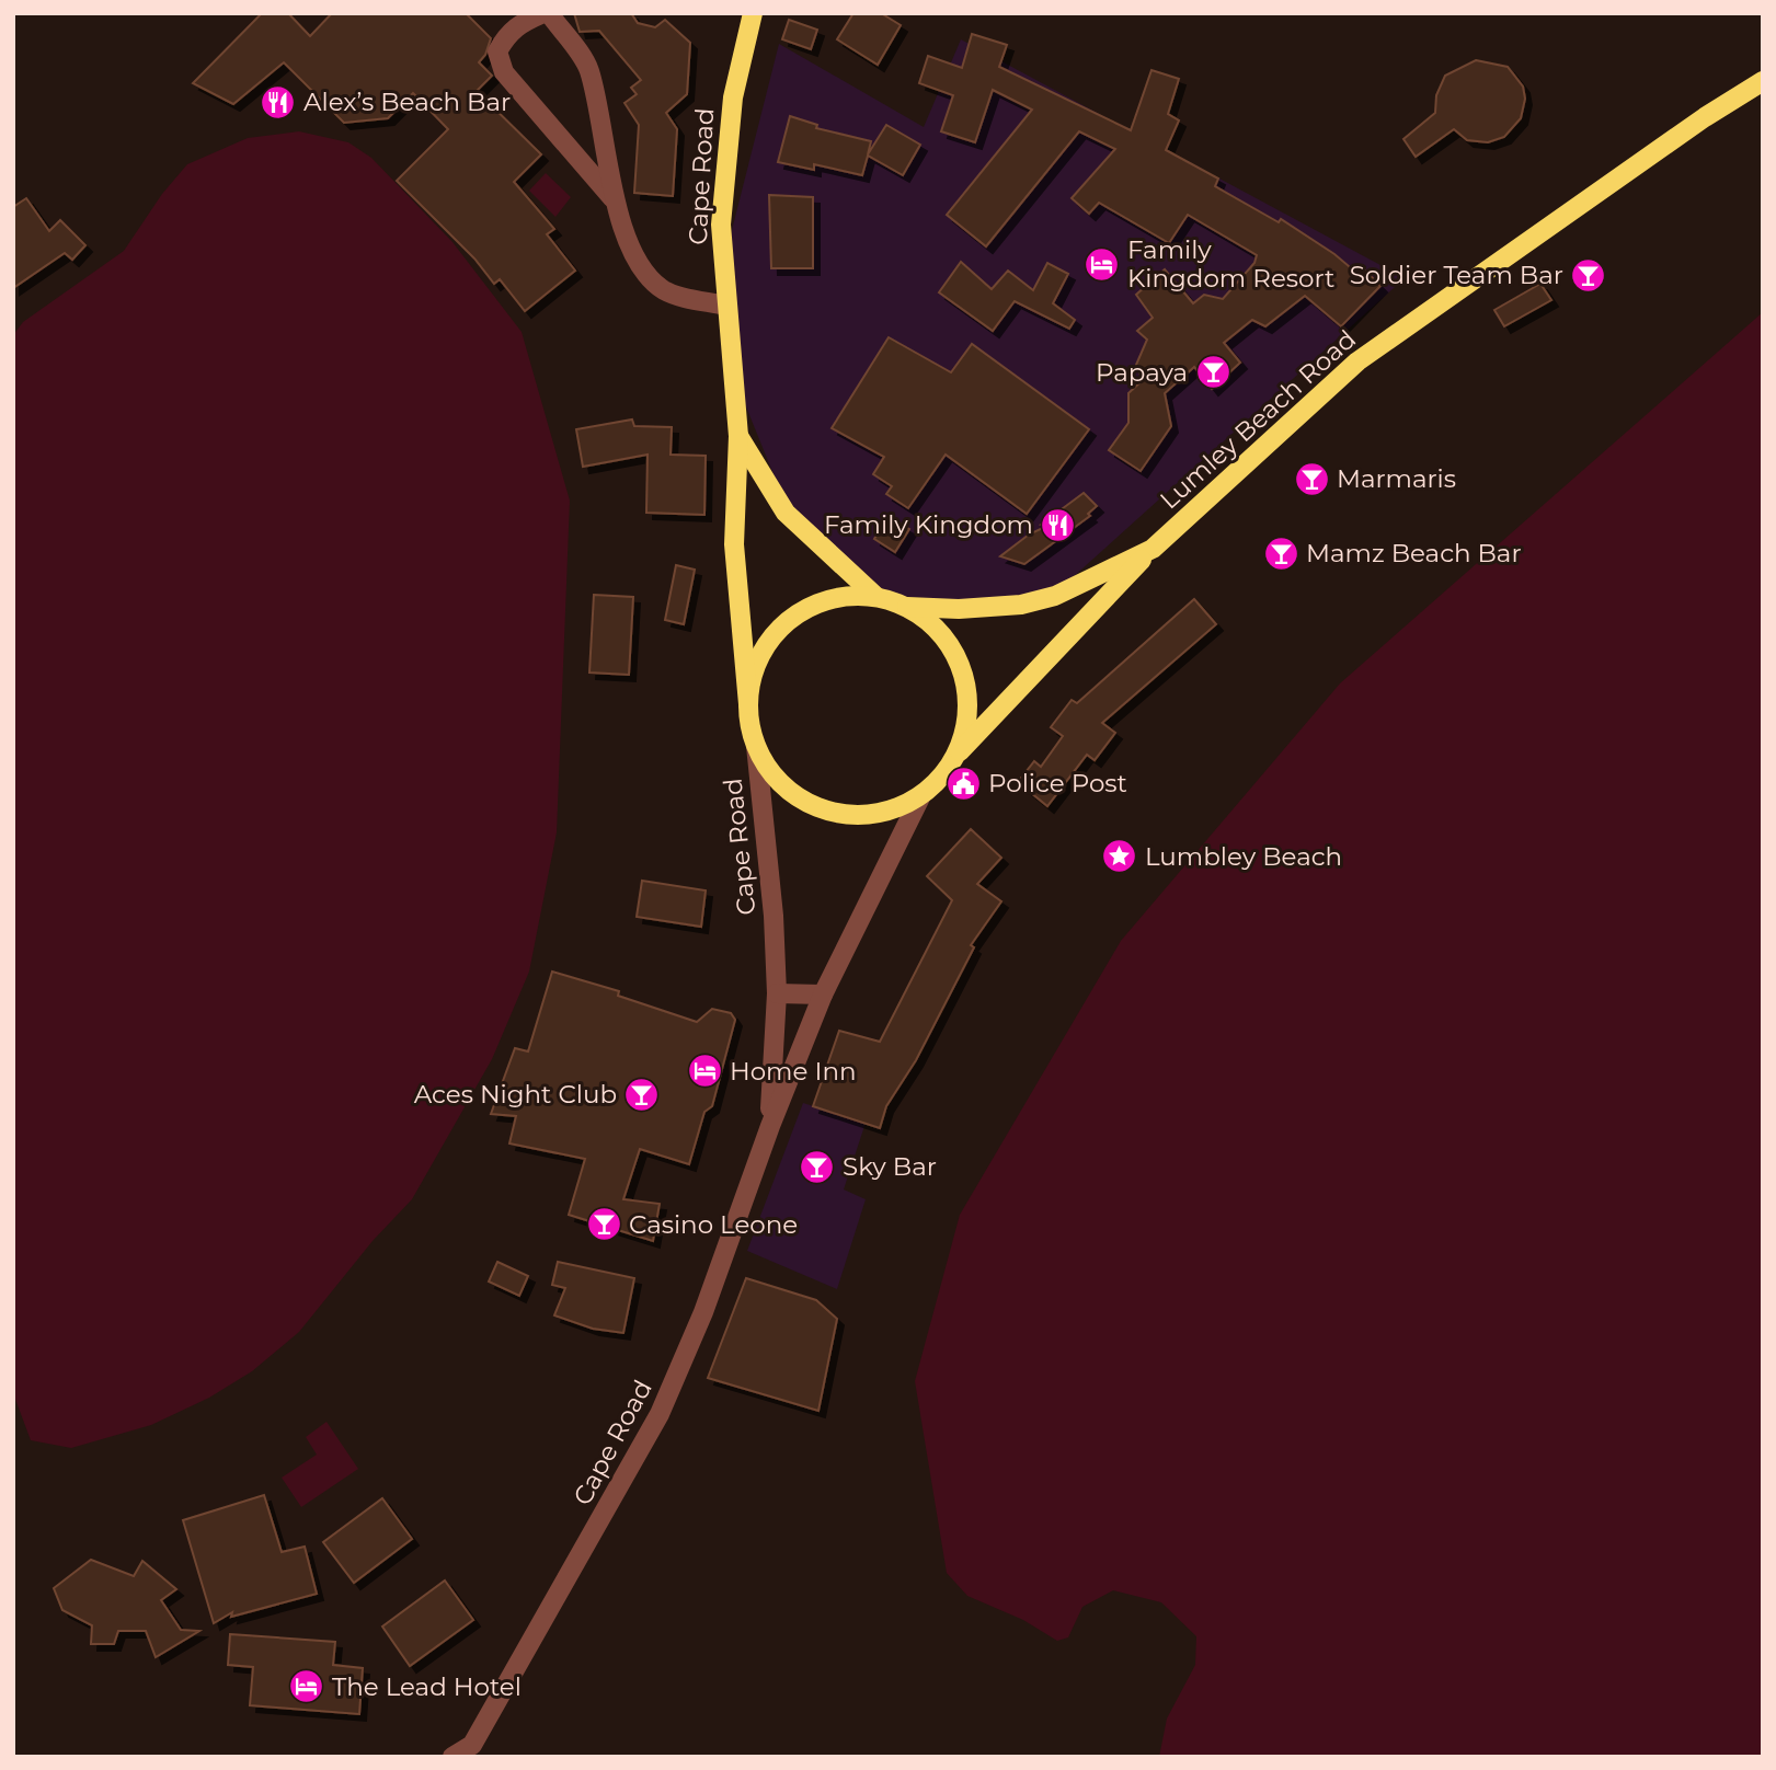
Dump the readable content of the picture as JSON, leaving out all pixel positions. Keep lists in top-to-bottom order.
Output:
{
  "streets": {
    "main road": ["Cape Road", "Lumley Beach Road"]
  },
  "crossings": [
    ["Cape Road", "Lumley Beach Road"]
  ],
  "places": {
    "restaurant": ["Alex’s Beach Bar", "Family Kingdom"],
    "hotel": ["Family Kingdom Resort", "Home Inn", "The Lead Hotel"],
    "bar": [
      "Soldier Team Bar",
      "Papaya",
      "Marmaris",
      "Mamz Beach Bar",
      "Aces Night Club",
      "Sky Bar",
      "Casino Leone"
    ],
    "public building": ["Police Post"],
    "place": ["Lumbley Beach"]
  }
}
